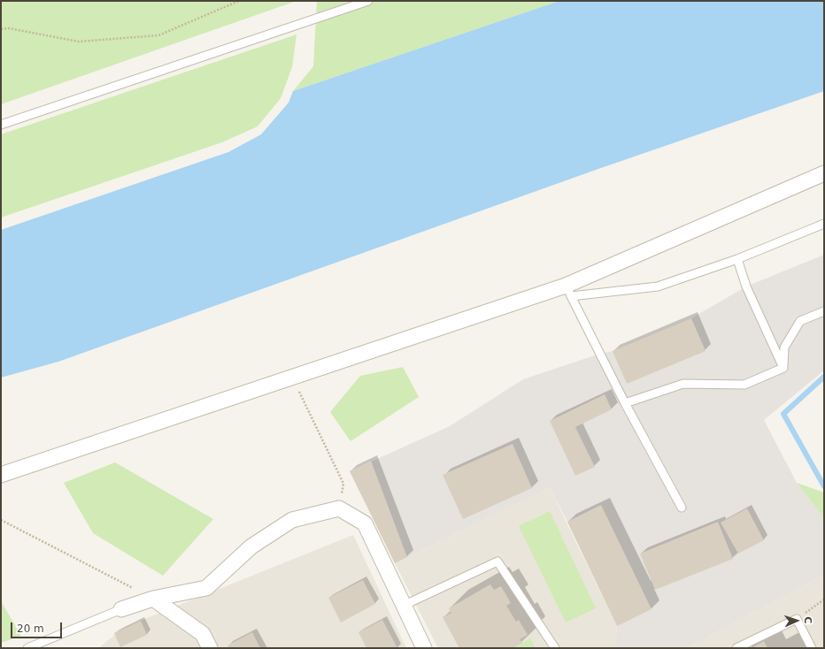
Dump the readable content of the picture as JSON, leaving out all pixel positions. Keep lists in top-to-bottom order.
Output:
{
  "scale_bar": "20 m",
  "north": "right"
}
